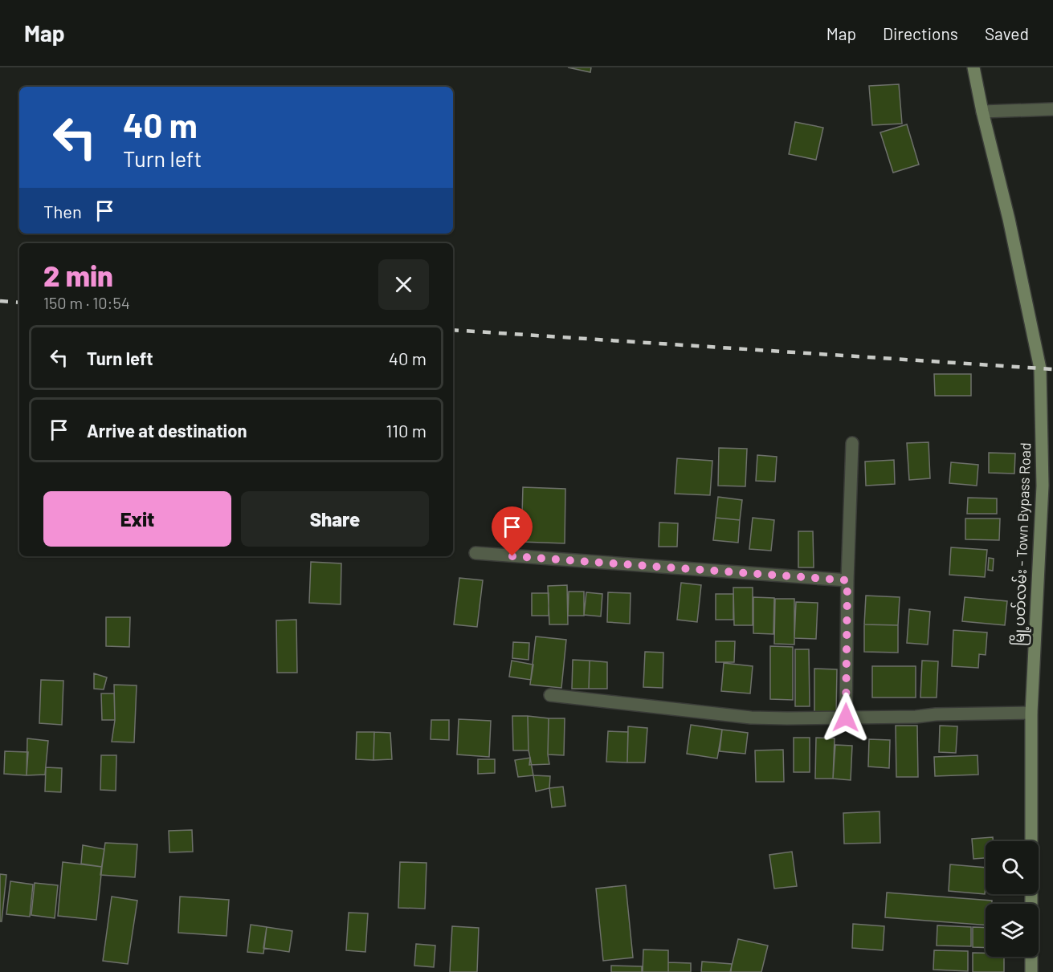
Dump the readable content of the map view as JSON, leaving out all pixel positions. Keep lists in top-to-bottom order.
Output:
{
  "streets": {
    "main road": ["မြို့ပတ်လမ်း - Town Bypass Road"]
  },
  "page": {
    "header": "Map",
    "nav": ["Map", "Directions", "Saved"],
    "turn": ["40 m", "Turn left"],
    "then": "Then",
    "heading": ["2 min", "150 m · 10:54"],
    "list": [
      {
        "name": "Turn left",
        "value": "40 m"
      },
      {
        "name": "Arrive at destination",
        "value": "110 m"
      }
    ],
    "buttons": ["Exit", "Share"]
  }
}
